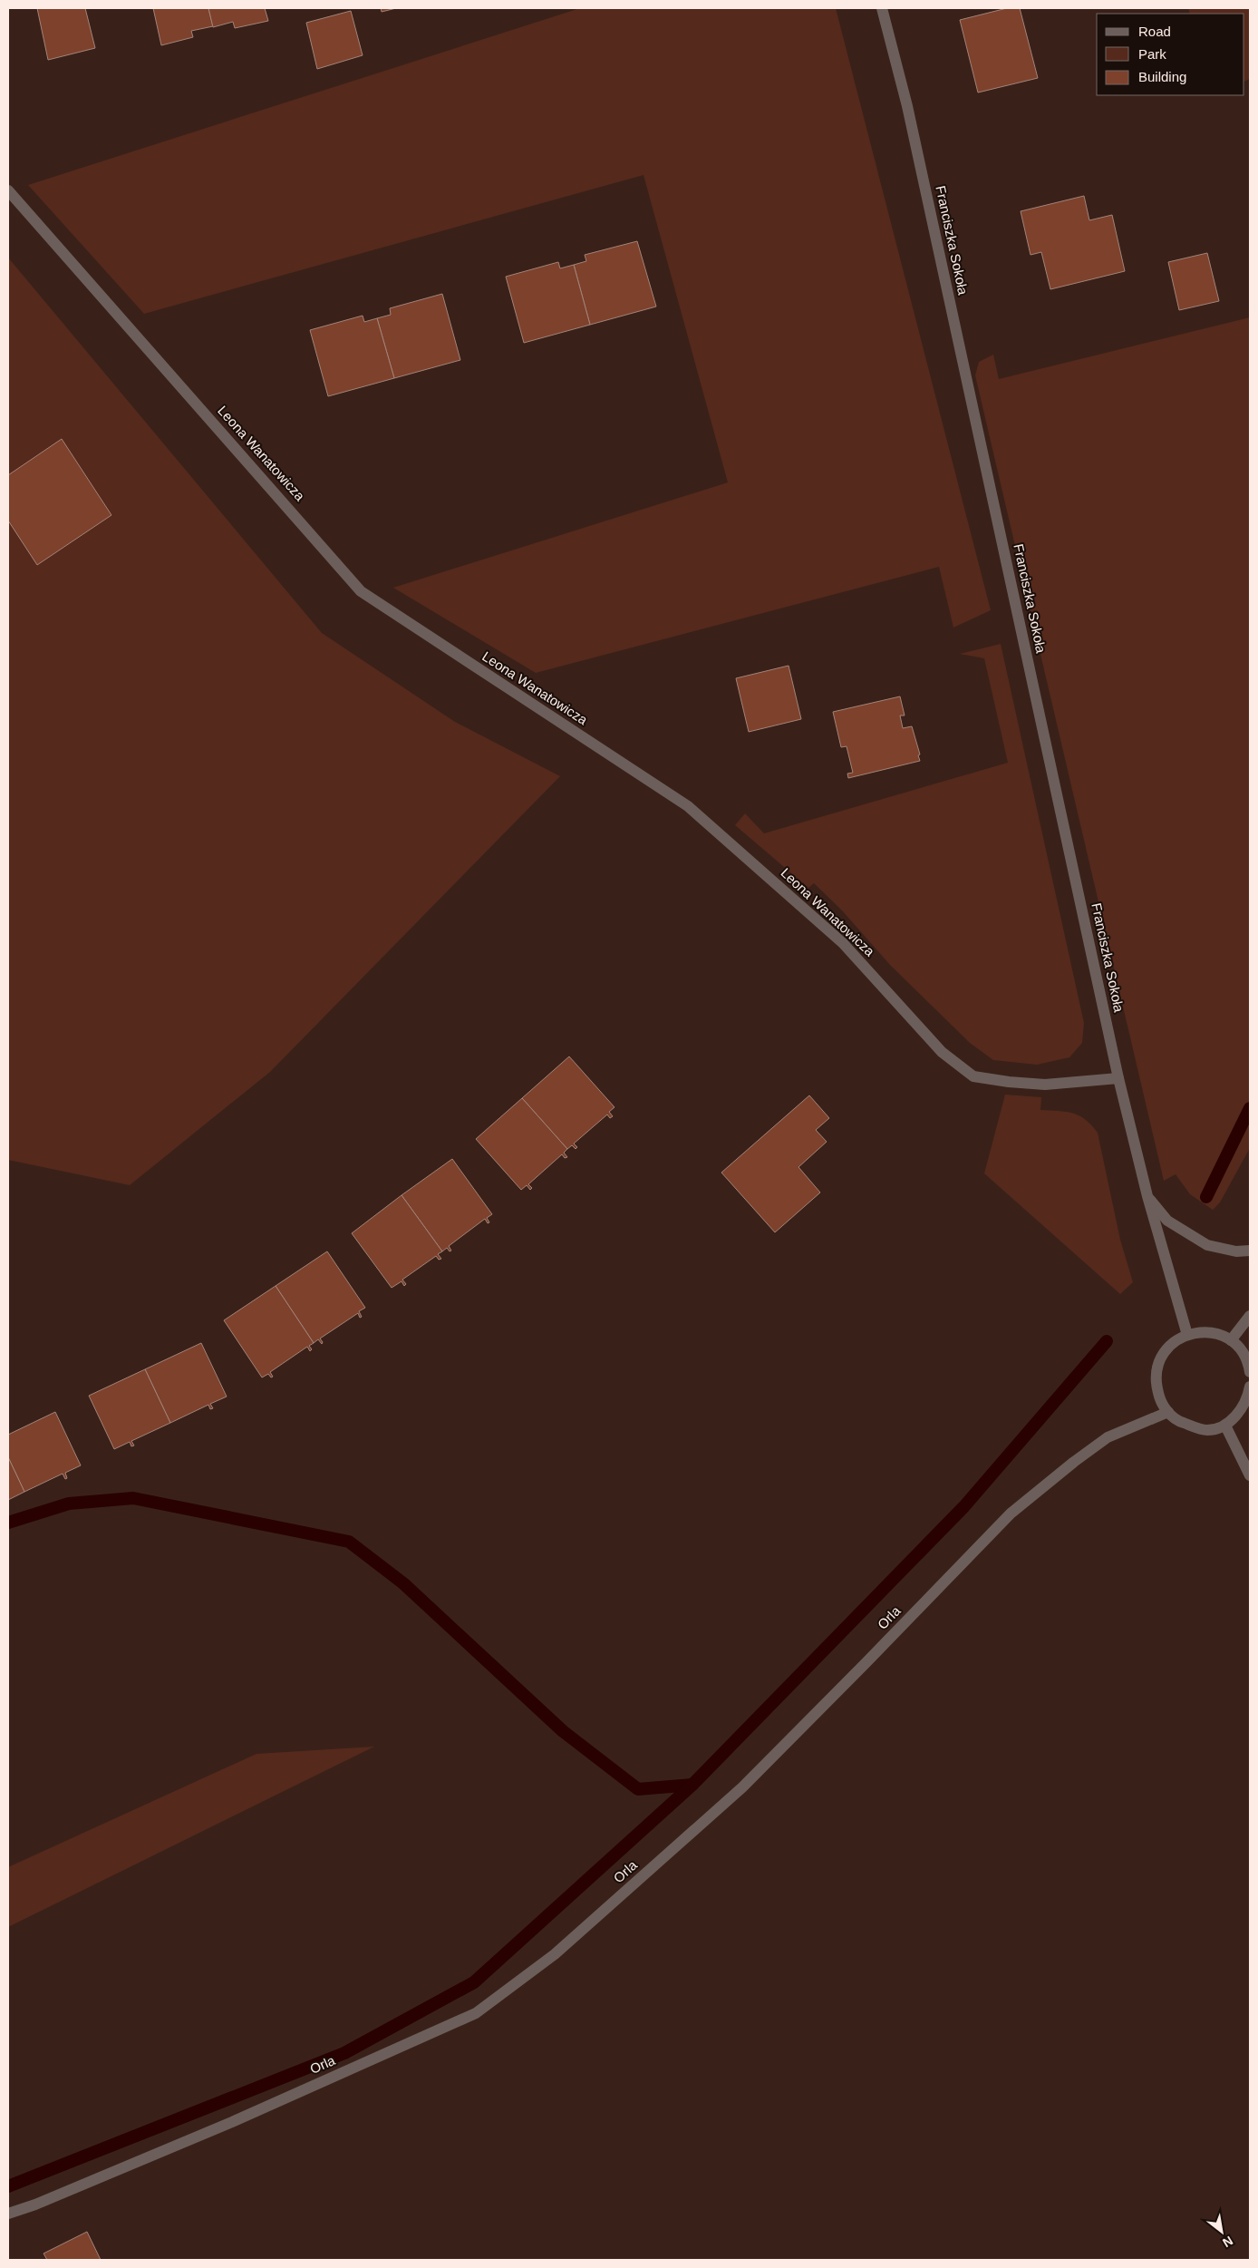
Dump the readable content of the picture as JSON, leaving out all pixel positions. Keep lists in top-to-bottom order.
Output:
{
  "streets": {
    "street": ["Franciszka Sokoła", "Leona Wanatowicza", "Orla"]
  },
  "crossings": [
    ["Franciszka Sokoła", "Leona Wanatowicza"]
  ],
  "legend": ["Road", "Park", "Building"],
  "north": "bottom right"
}
